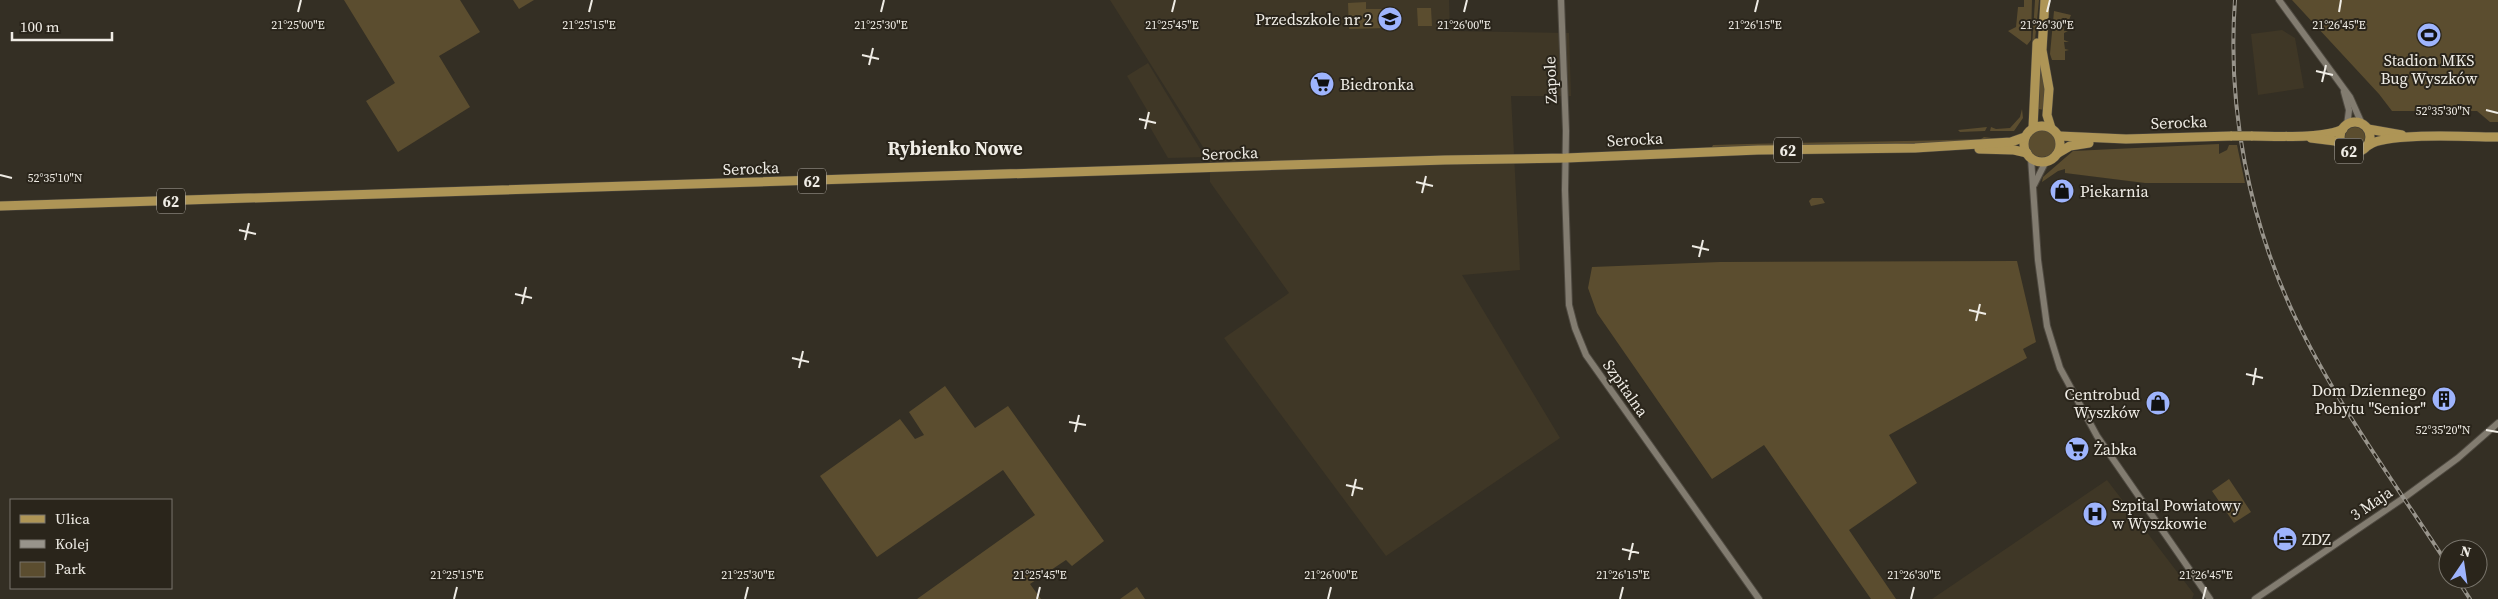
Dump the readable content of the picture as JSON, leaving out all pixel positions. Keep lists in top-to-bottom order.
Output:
{
  "streets": {
    "main road": ["Serocka", "62"],
    "street": ["Zapole", "Szpitalna", "3 Maja"]
  },
  "crossings": [
    ["Zapole", "Serocka"],
    ["Zapole", "Szpitalna"],
    ["Serocka", "62"],
    ["Serocka", "Szpitalna"]
  ],
  "districts": ["Rybienko Nowe"],
  "places": {
    "school or university": ["Przedszkole nr 2"],
    "sports": ["Stadion MKS Bug Wyszków"],
    "supermarket": ["Biedronka", "Żabka"],
    "shop": ["Piekarnia", "Centrobud Wyszków"],
    "building": ["Dom Dziennego Pobytu \"Senior\""],
    "hospital": ["Szpital Powiatowy w Wyszkowie"],
    "hotel": ["ZDZ"]
  },
  "legend": ["Ulica", "Kolej", "Park"],
  "scale_bar": "100 m",
  "north": "top",
  "coordinates": [
    "21°25'00\"E",
    "21°25'15\"E",
    "21°25'30\"E",
    "21°25'45\"E",
    "21°26'00\"E",
    "21°26'15\"E",
    "21°26'30\"E",
    "21°26'45\"E",
    "52°35'30\"N",
    "52°35'10\"N",
    "52°35'20\"N"
  ]
}
